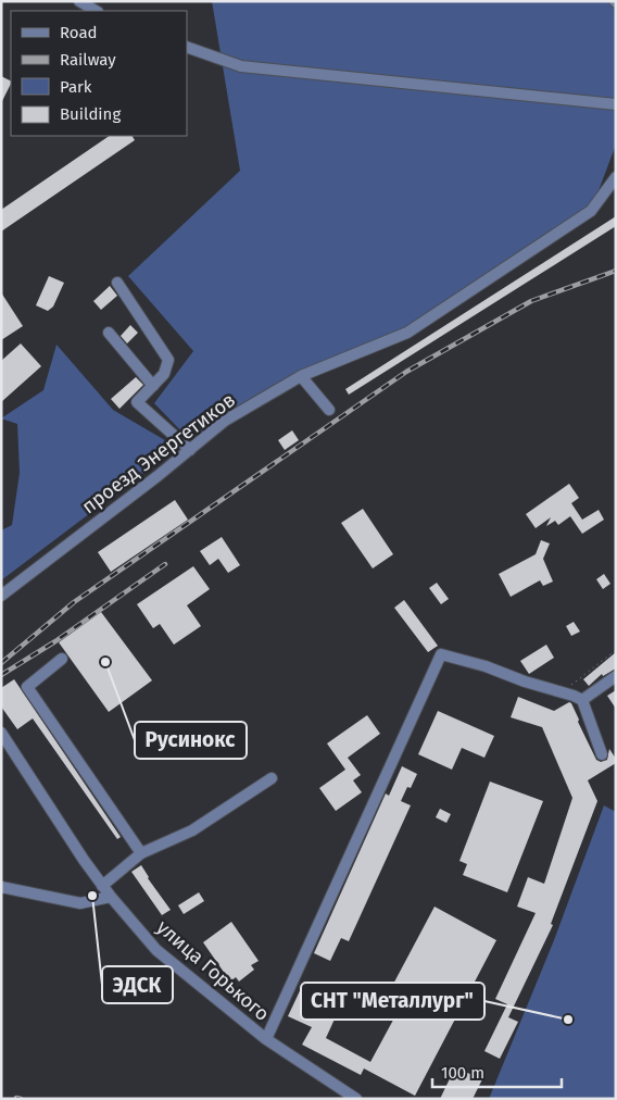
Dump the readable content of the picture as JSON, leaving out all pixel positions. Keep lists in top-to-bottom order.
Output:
{
  "streets": {
    "street": ["проезд Энергетиков", "улица Горького"]
  },
  "places": ["Русинокс", "ЭДСК", "СНТ \"Металлург\""],
  "legend": [
    "Road",
    "Railway",
    "Park",
    "Building"
  ],
  "scale_bar": "100 m"
}
